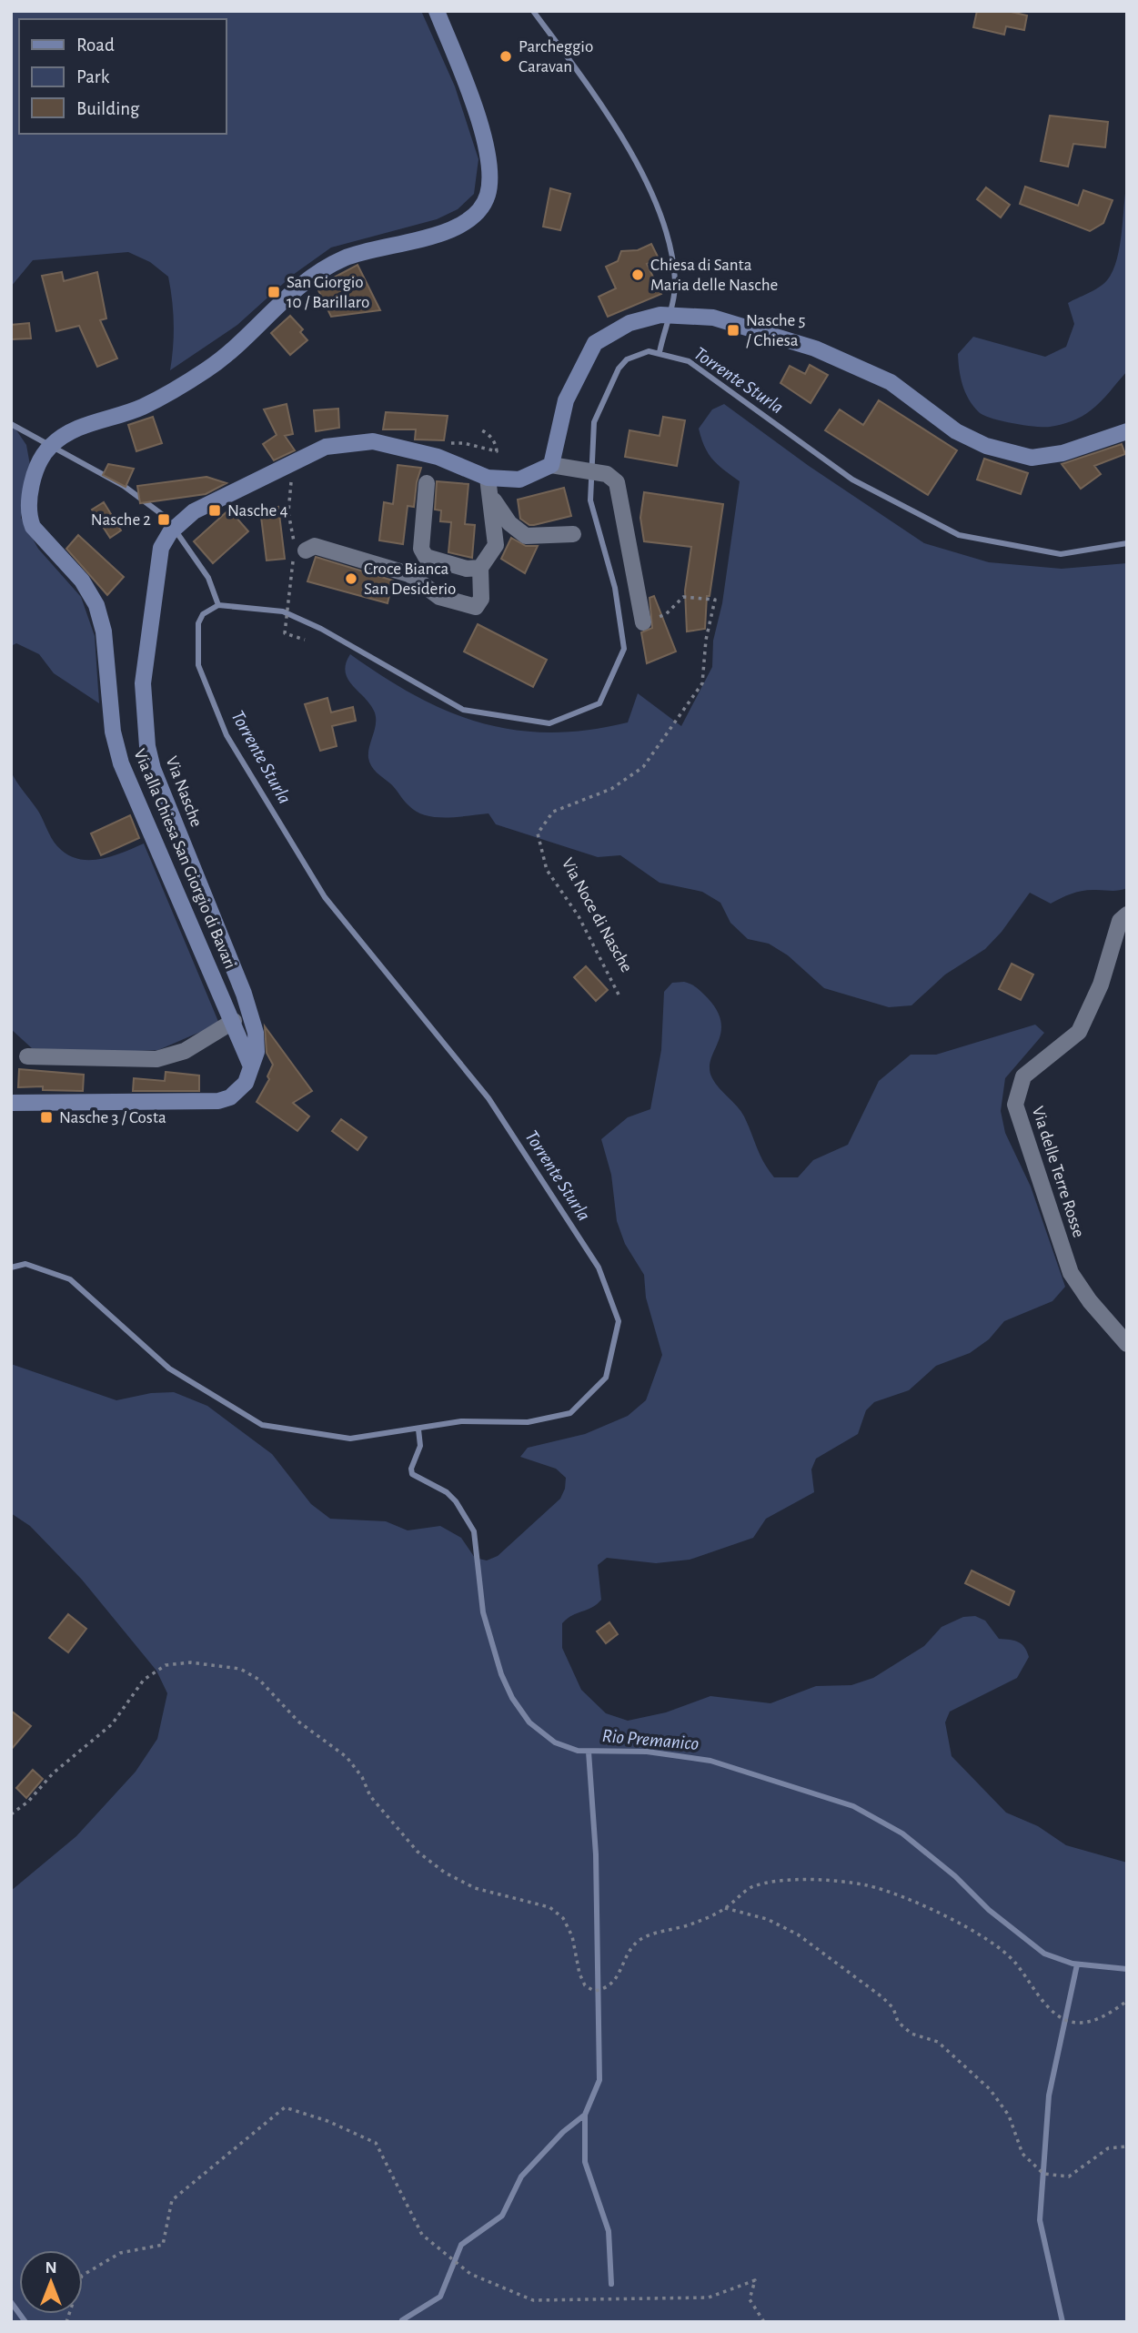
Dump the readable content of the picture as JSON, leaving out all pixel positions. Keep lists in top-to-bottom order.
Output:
{
  "streets": {
    "street": ["Via Nasche", "Via alla Chiesa San Giorgio di Bavari", "Via delle Terre Rosse"],
    "path": ["Via Noce di Nasche"]
  },
  "crossings": [
    ["Via Nasche", "Via alla Chiesa San Giorgio di Bavari"]
  ],
  "water": ["Torrente Sturla", "Rio Premanico"],
  "places": {
    "other": ["Parcheggio Caravan", "Chiesa di Santa Maria delle Nasche", "Croce Bianca San Desiderio"],
    "transit": [
      "San Giorgio 10 / Barillaro",
      "Nasche 5 / Chiesa",
      "Nasche 4",
      "Nasche 2",
      "Nasche 3 / Costa"
    ]
  },
  "legend": ["Road", "Park", "Building"],
  "north": "top"
}
